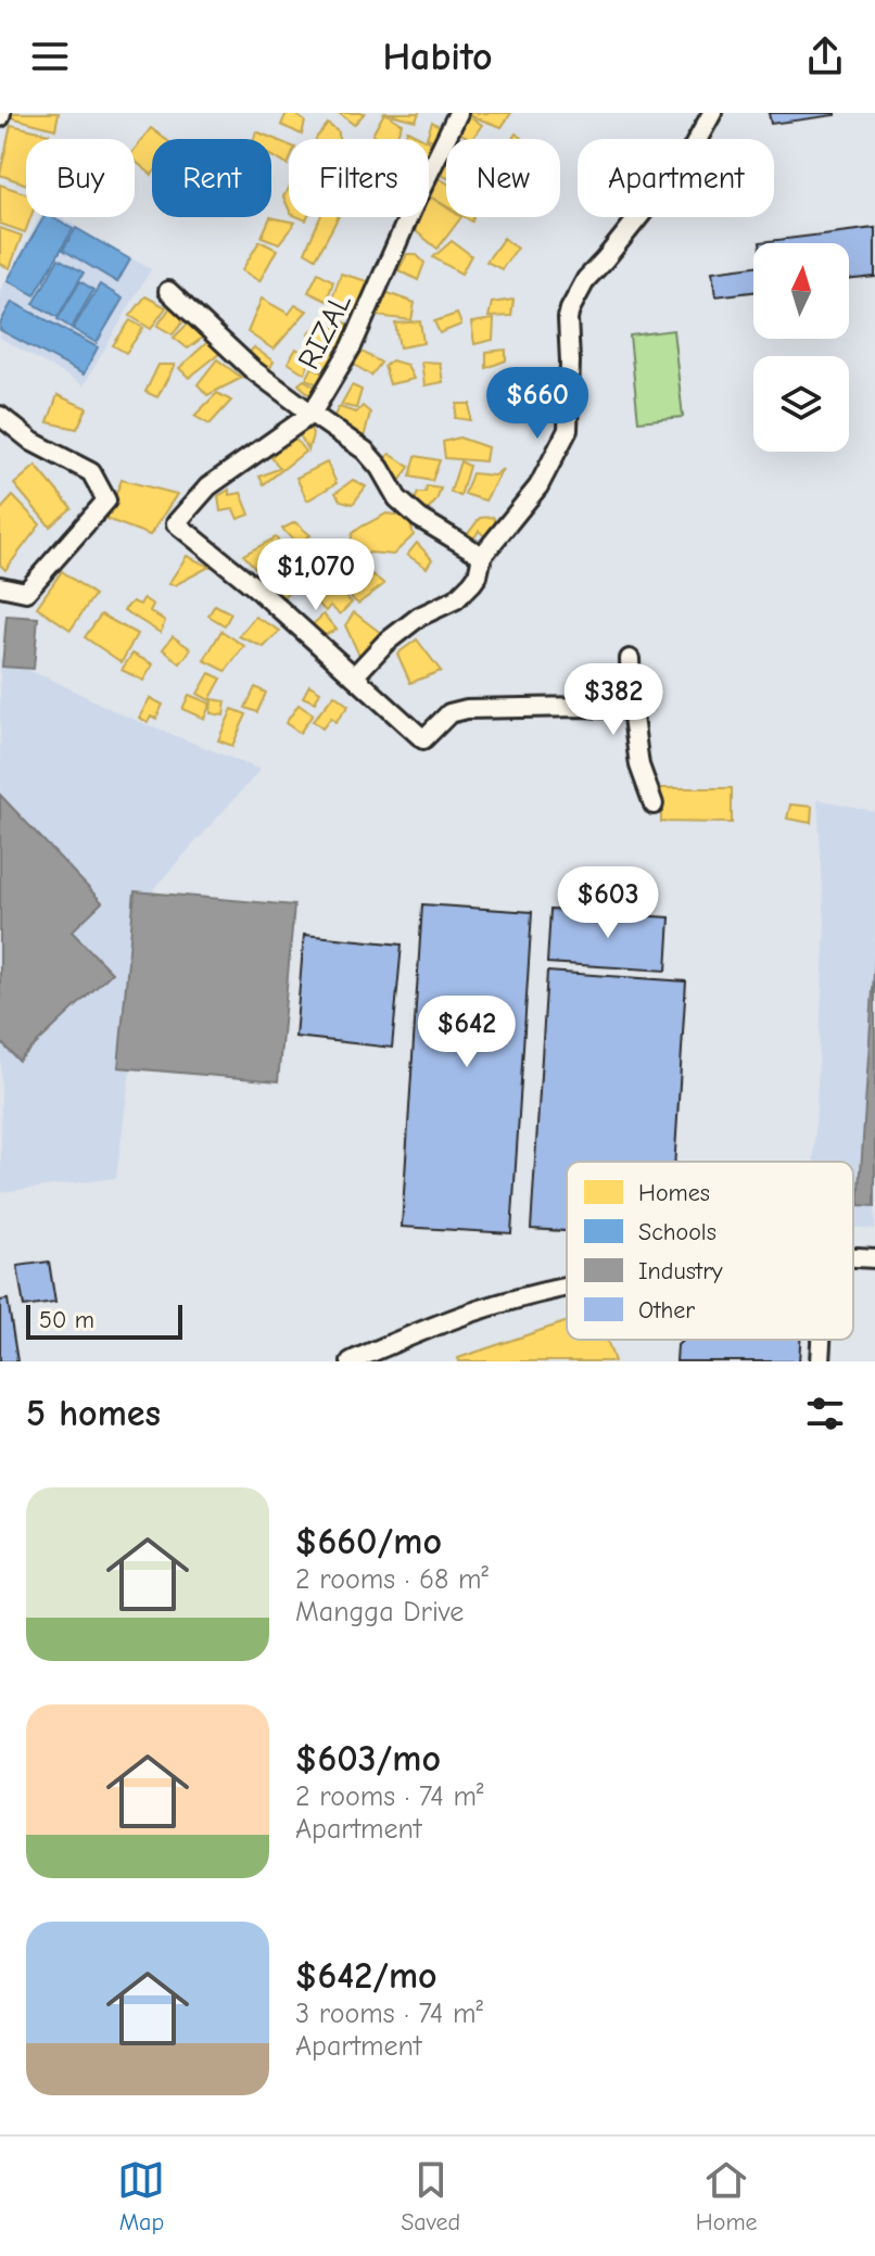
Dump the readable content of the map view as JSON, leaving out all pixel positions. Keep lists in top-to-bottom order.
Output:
{
  "streets": {
    "street": ["RIZAL"]
  },
  "legend": [
    "Homes",
    "Schools",
    "Industry",
    "Other"
  ],
  "scale_bar": "50 m",
  "north": "top",
  "page": {
    "header": "Habito",
    "chip": [
      "Buy",
      "Rent",
      "Filters",
      "New",
      "Apartment"
    ],
    "price": [
      "$660",
      "$1,070",
      "$382",
      "$603",
      "$642"
    ],
    "scale": "50 m",
    "heading": "5 homes",
    "list": [
      {
        "name": "$660/mo",
        "note": "2 rooms · 68 m² · Mangga Drive"
      },
      {
        "name": "$603/mo",
        "note": "2 rooms · 74 m² · Apartment"
      },
      {
        "name": "$642/mo",
        "note": "3 rooms · 74 m² · Apartment"
      }
    ],
    "tabs": ["Map", "Saved", "Home"]
  }
}
